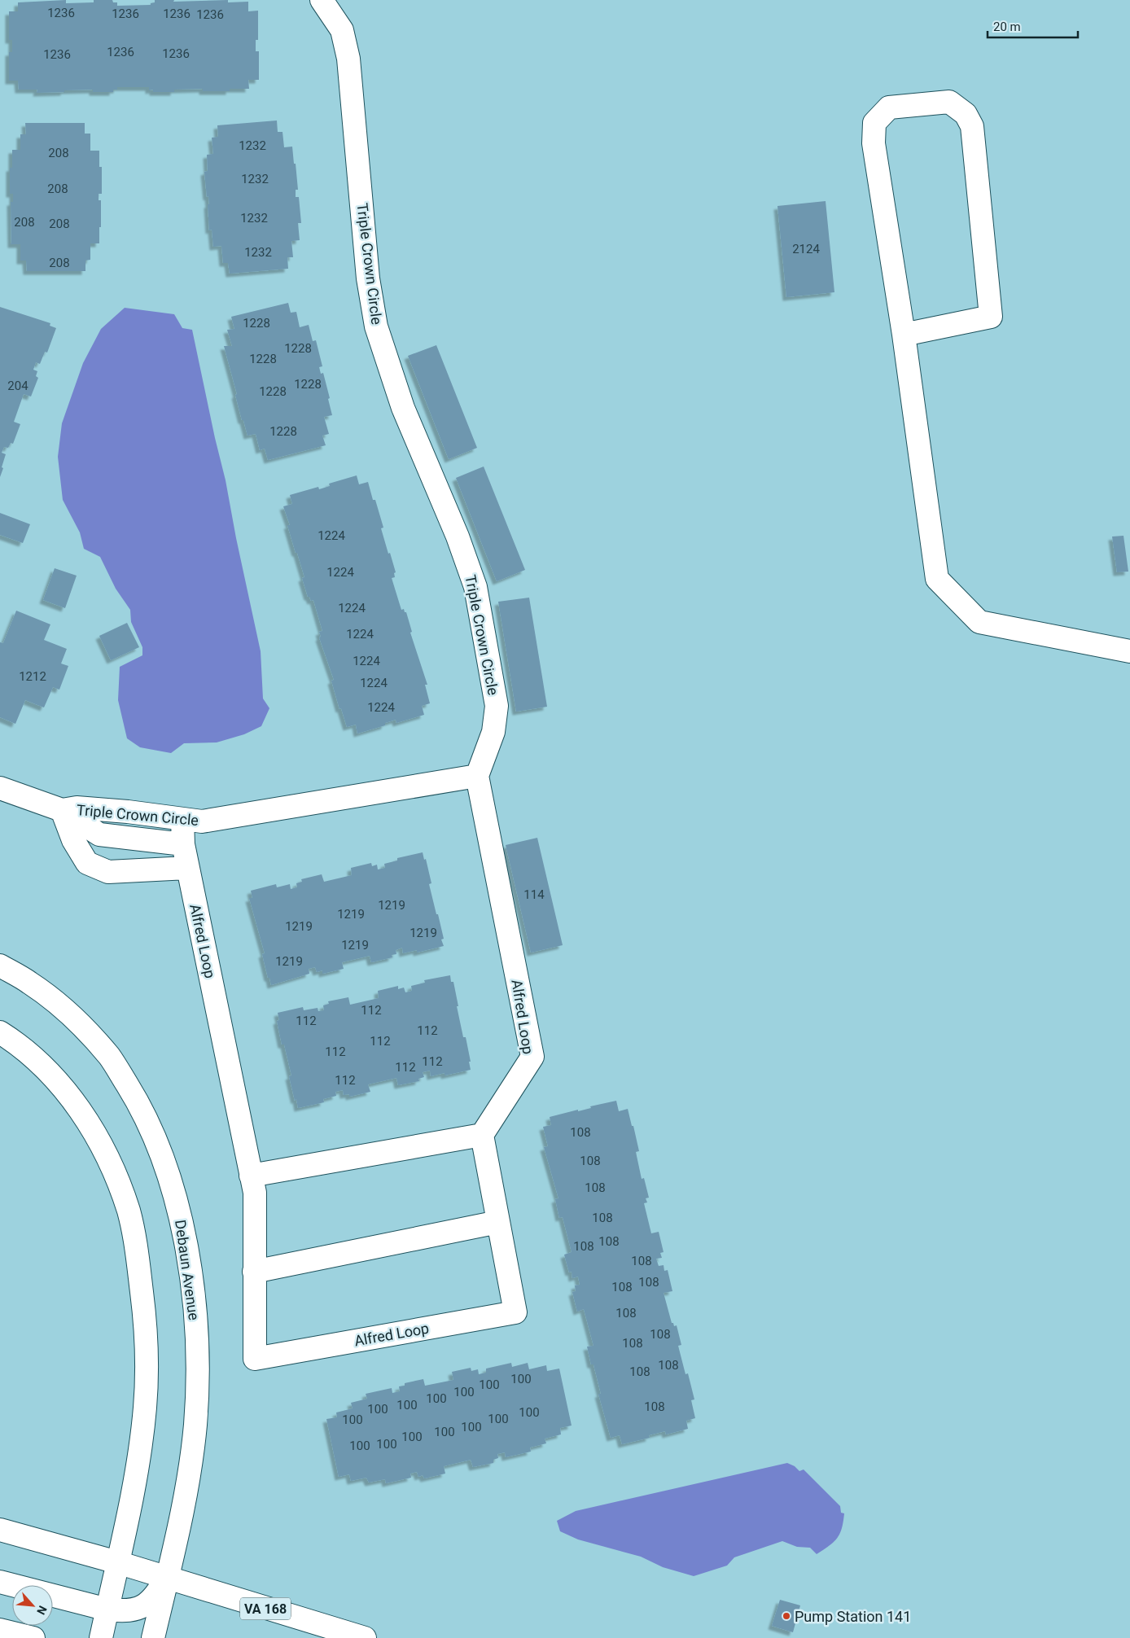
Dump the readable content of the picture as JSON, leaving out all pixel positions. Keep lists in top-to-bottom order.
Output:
{
  "streets": {
    "street": [
      "Triple Crown Circle",
      "Alfred Loop",
      "Debaun Avenue",
      "VA 168"
    ]
  },
  "crossings": [
    ["Triple Crown Circle", "Alfred Loop"],
    ["Debaun Avenue", "VA 168"]
  ],
  "places": ["Pump Station 141"],
  "house_numbers": [
    "1236",
    "1236",
    "1236",
    "1236",
    "1236",
    "1236",
    "1236",
    "1232",
    "208",
    "1232",
    "208",
    "1232",
    "208",
    "208",
    "2124",
    "1232",
    "208",
    "1228",
    "1228",
    "1228",
    "1228",
    "204",
    "1228",
    "1228",
    "1224",
    "1224",
    "1224",
    "1224",
    "1224",
    "1212",
    "1224",
    "1224",
    "114",
    "1219",
    "1219",
    "1219",
    "1219",
    "1219",
    "1219",
    "112",
    "112",
    "112",
    "112",
    "112",
    "112",
    "112",
    "112",
    "108",
    "108",
    "108",
    "108",
    "108",
    "108",
    "108",
    "108",
    "108",
    "108",
    "108",
    "108",
    "108",
    "108",
    "100",
    "100",
    "100",
    "100",
    "100",
    "108",
    "100",
    "100",
    "100",
    "100",
    "100",
    "100",
    "100",
    "100",
    "100"
  ],
  "scale_bar": "20 m",
  "north": "bottom right"
}
